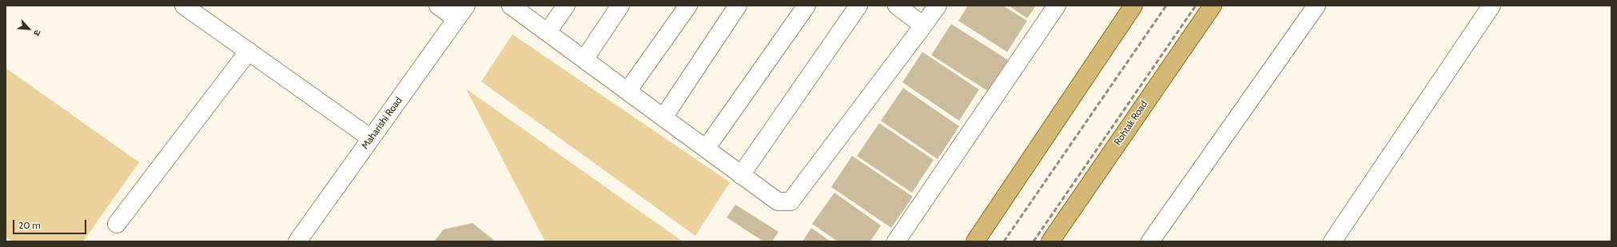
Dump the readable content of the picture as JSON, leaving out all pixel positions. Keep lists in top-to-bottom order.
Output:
{
  "streets": {
    "main road": ["Rohtak Road"],
    "street": ["Maharishi Road"]
  },
  "scale_bar": "20 m",
  "north": "bottom right"
}
